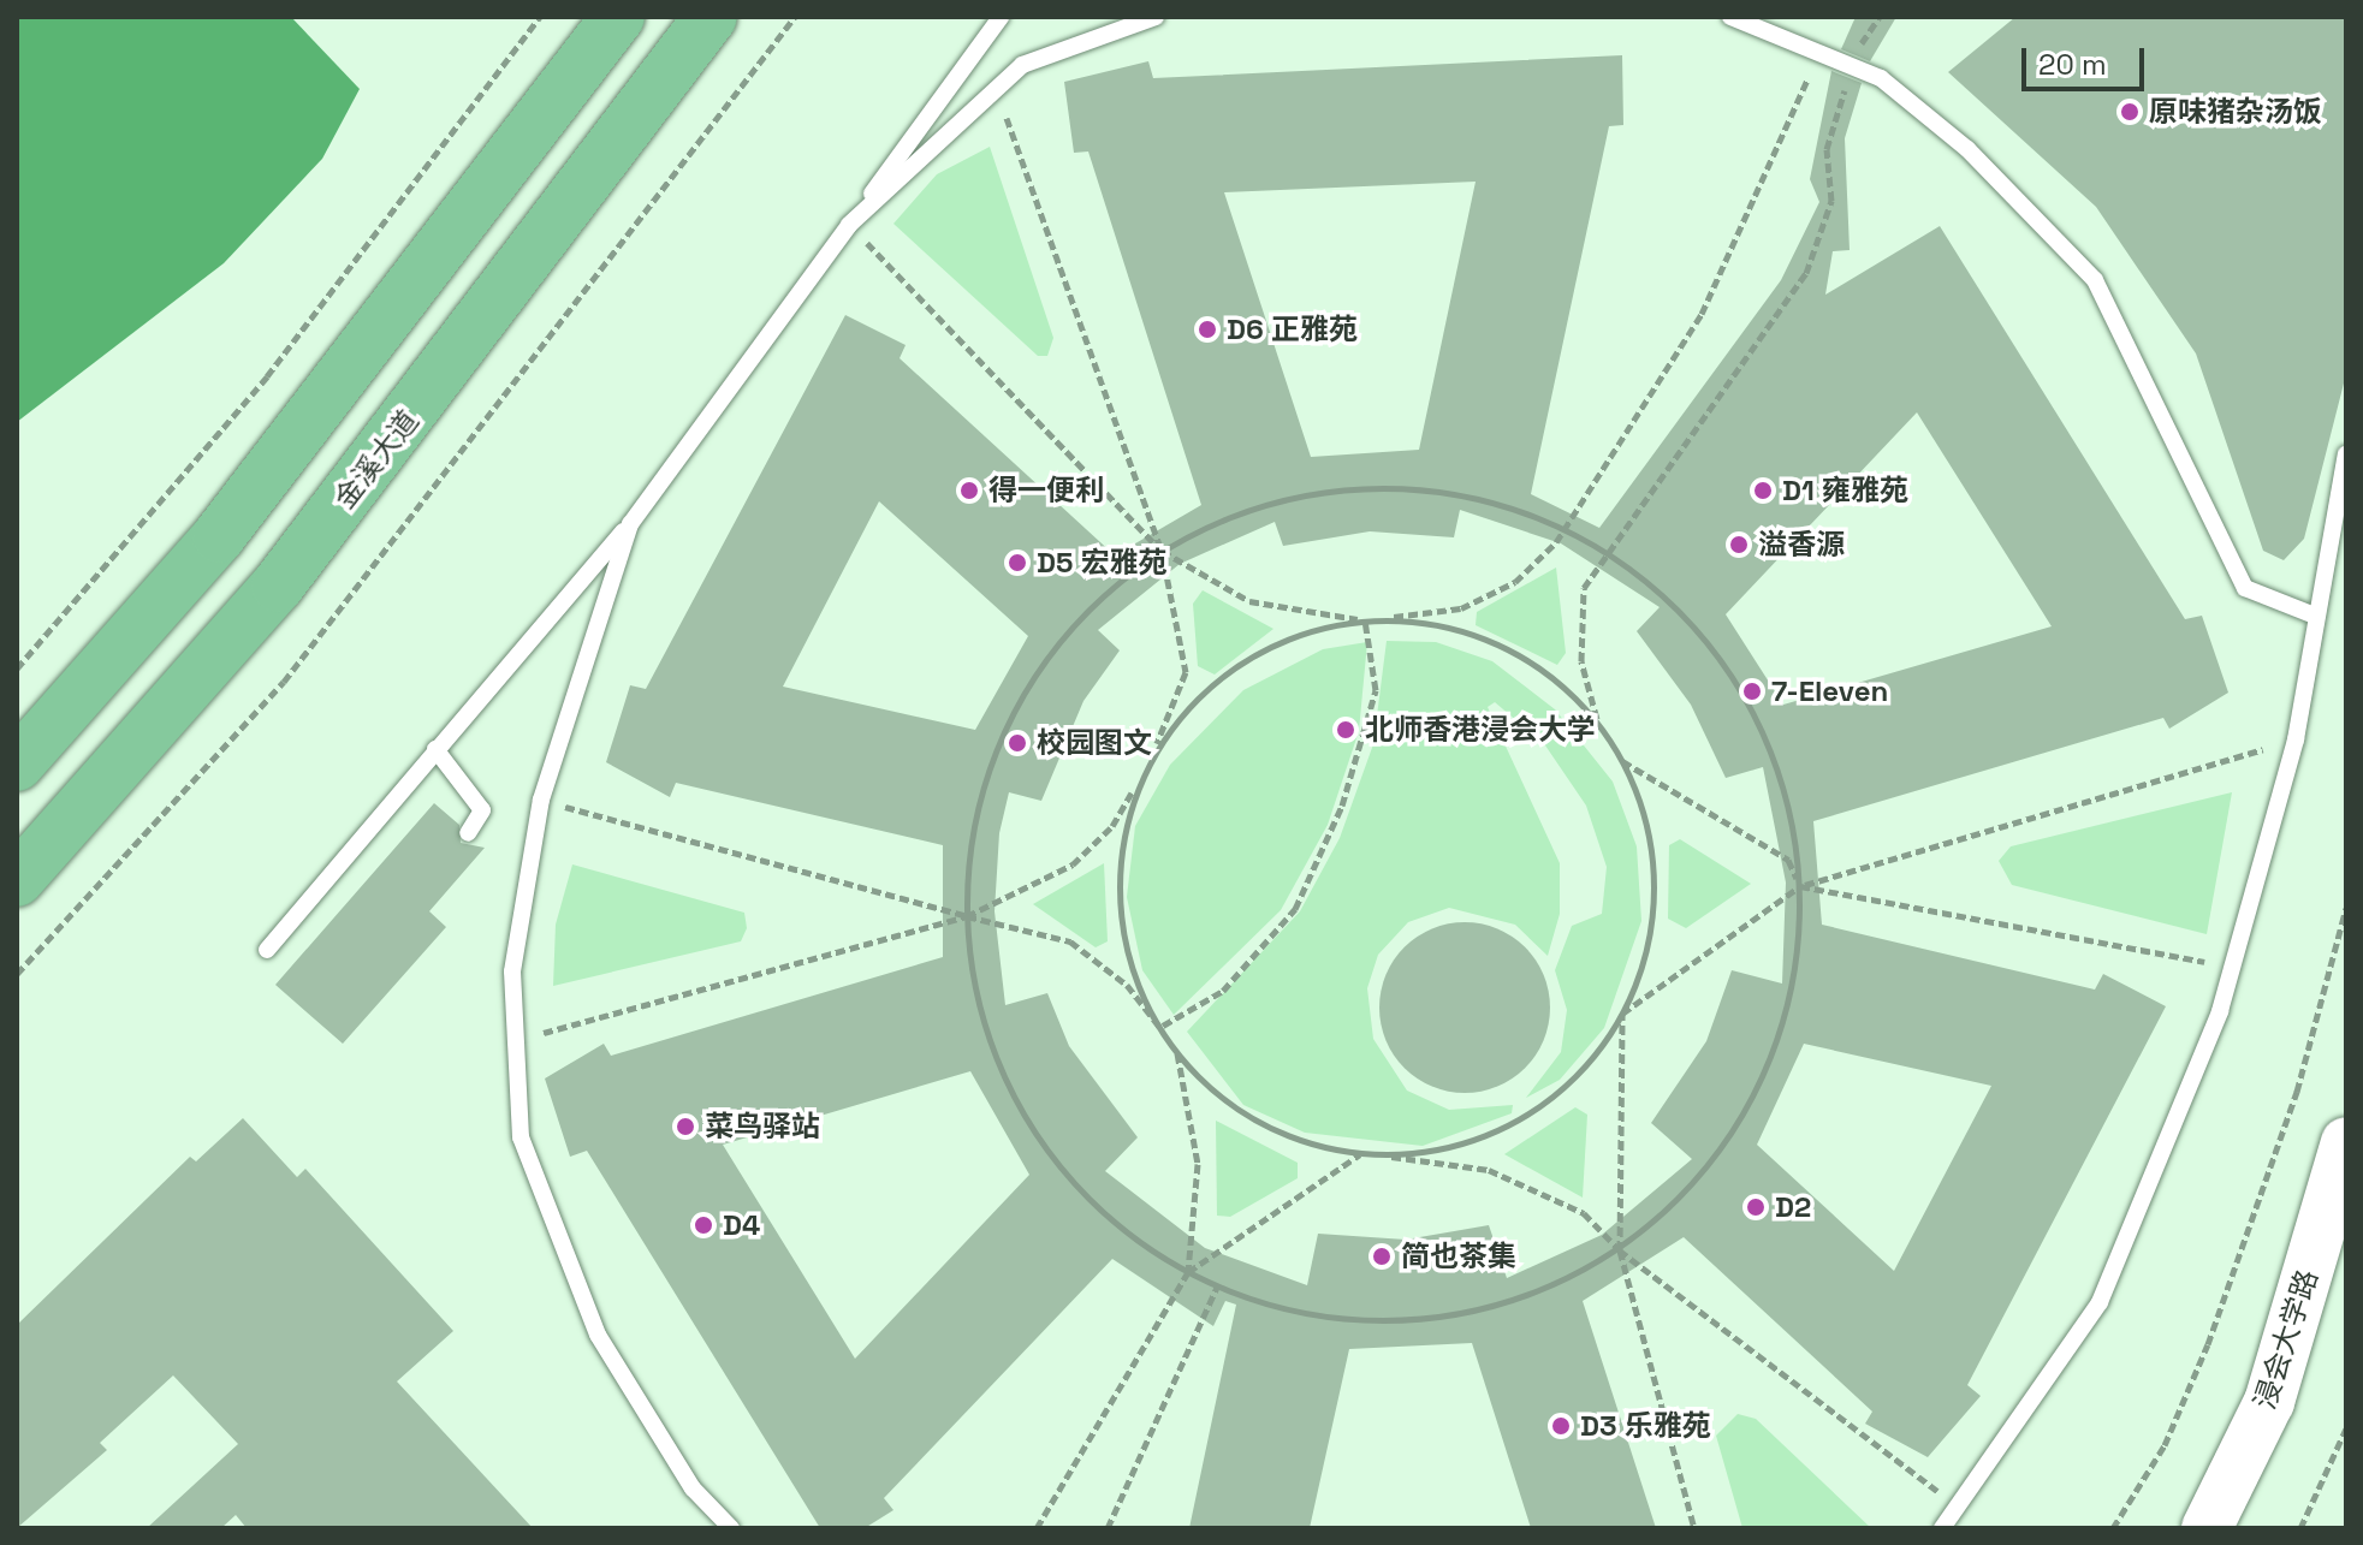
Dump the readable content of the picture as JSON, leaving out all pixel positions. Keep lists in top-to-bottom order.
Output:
{
  "streets": {
    "main road": ["金溪大道"],
    "street": ["浸会大学路"]
  },
  "places": [
    "原味猪杂汤饭",
    "D6 正雅苑",
    "得一便利",
    "D1 雍雅苑",
    "溢香源",
    "D5 宏雅苑",
    "7-Eleven",
    "北师香港浸会大学",
    "校园图文",
    "菜鸟驿站",
    "D2",
    "D4",
    "简也茶集",
    "D3 乐雅苑"
  ],
  "scale_bar": "20 m"
}
